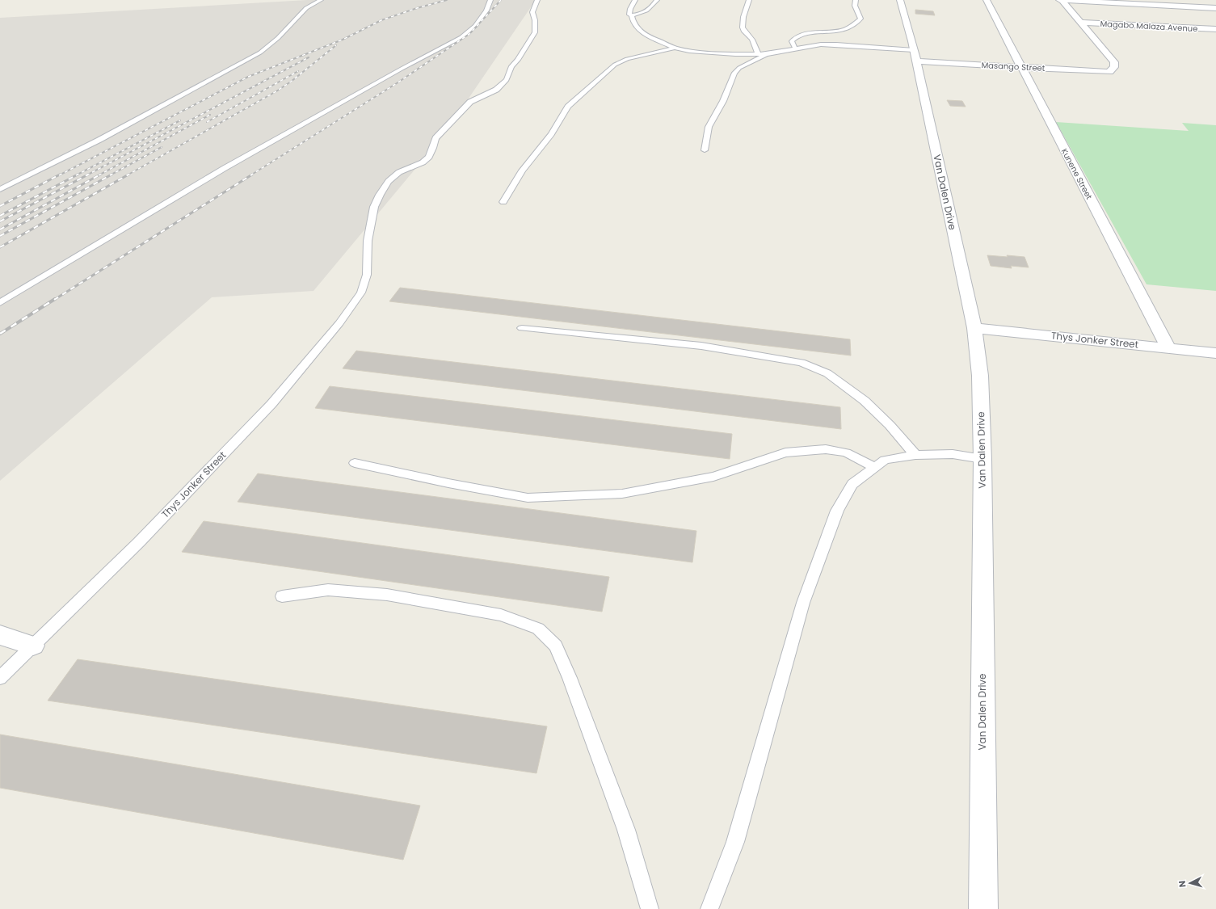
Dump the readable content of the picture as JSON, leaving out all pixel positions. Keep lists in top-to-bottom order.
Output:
{
  "streets": {
    "street": [
      "Magabo Malaza Avenue",
      "Masango Street",
      "Kunene Street",
      "Van Dalen Drive",
      "Thys Jonker Street"
    ]
  },
  "crossings": [
    ["Magabo Malaza Avenue", "Masango Street"],
    ["Masango Street", "Kunene Street"],
    ["Masango Street", "Van Dalen Drive"],
    ["Kunene Street", "Thys Jonker Street"],
    ["Van Dalen Drive", "Thys Jonker Street"]
  ],
  "north": "left"
}
